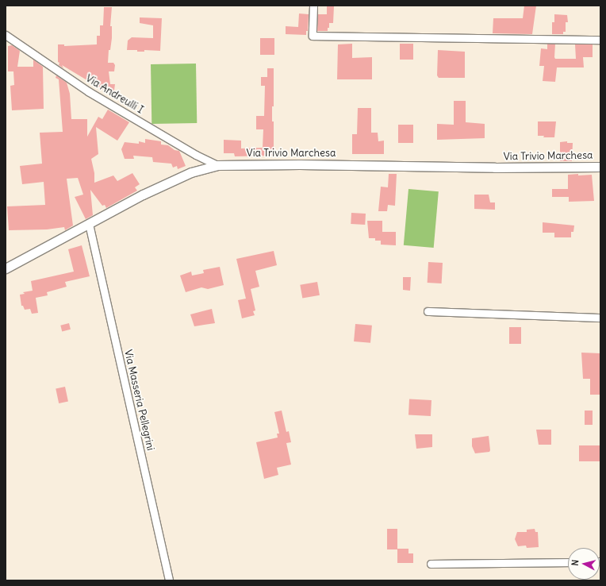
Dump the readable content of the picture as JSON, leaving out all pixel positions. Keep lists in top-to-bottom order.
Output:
{
  "streets": {
    "street": ["Via Andreulli I", "Via Trivio Marchesa", "Via Masseria Pellegrini"]
  },
  "crossings": [
    ["Via Andreulli I", "Via Trivio Marchesa"],
    ["Via Trivio Marchesa", "Via Masseria Pellegrini"]
  ],
  "north": "left"
}
